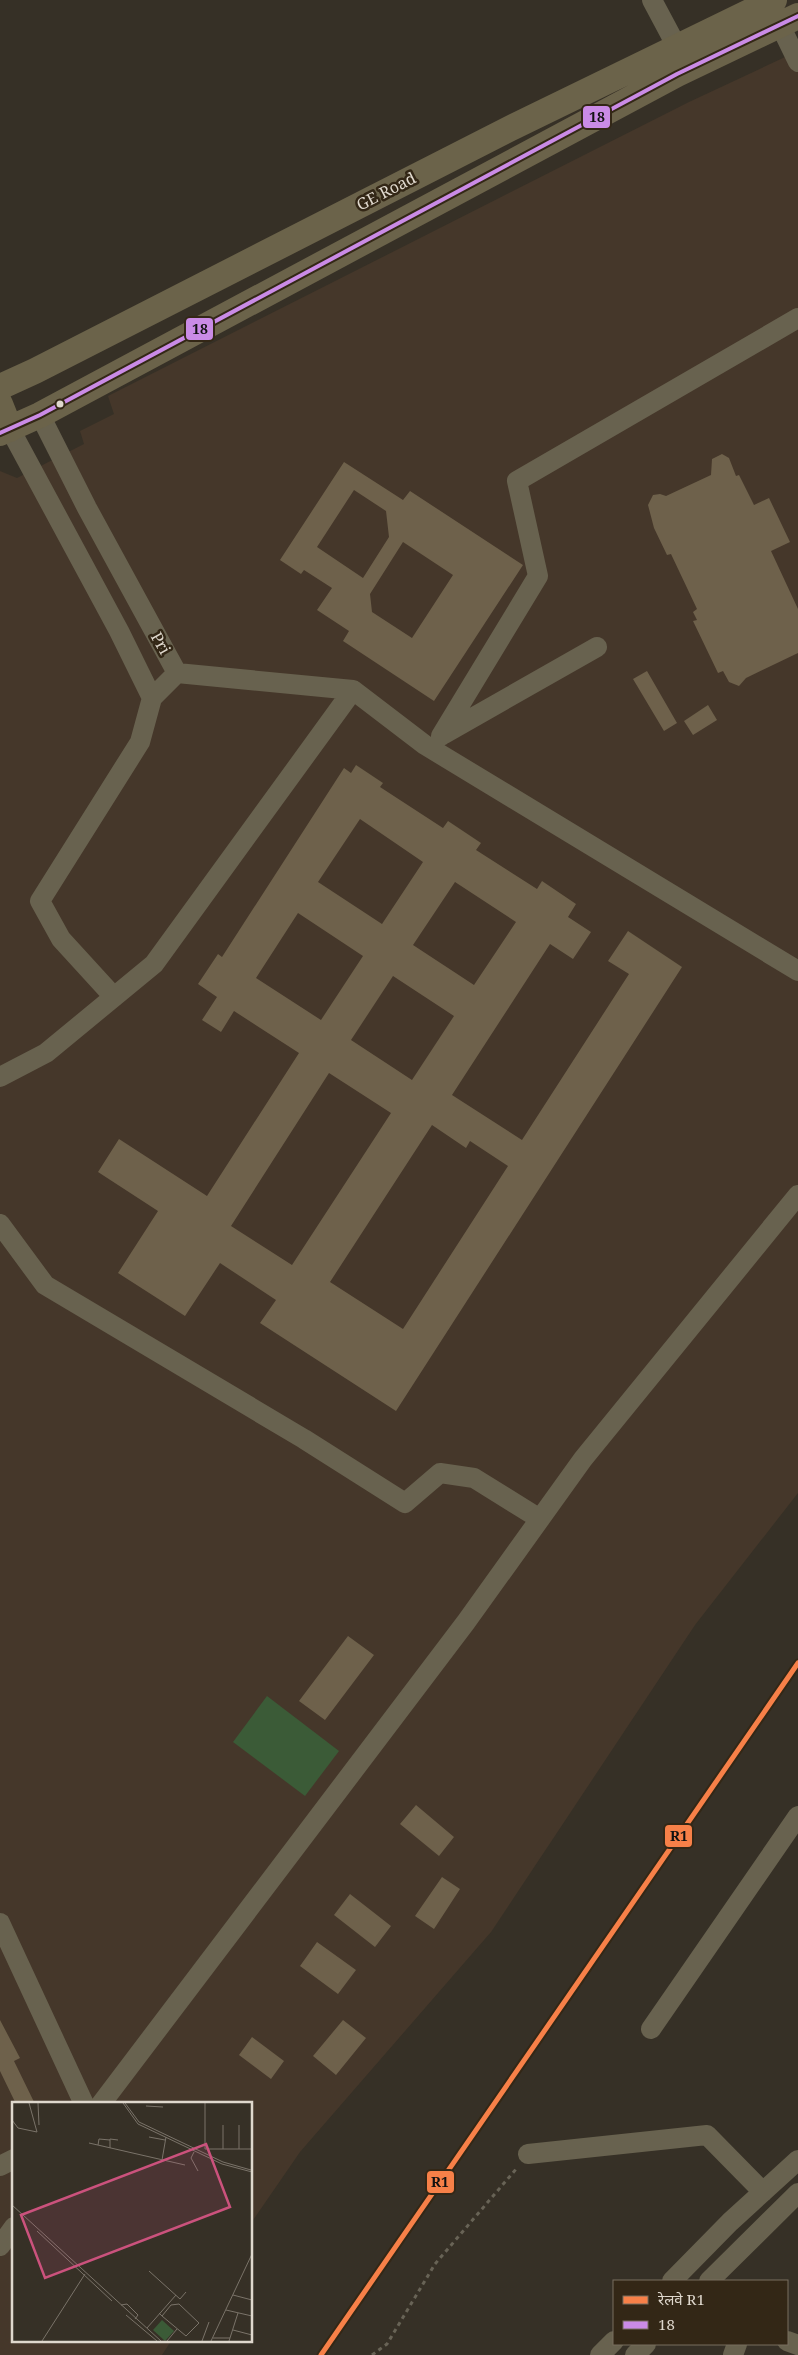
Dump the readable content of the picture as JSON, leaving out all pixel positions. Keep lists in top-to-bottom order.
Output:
{
  "streets": {
    "main road": ["GE Road"],
    "street": ["Pri"]
  },
  "lines": ["transit line 18", "rail line R1"],
  "legend": ["रेलवे R1", "18"]
}
